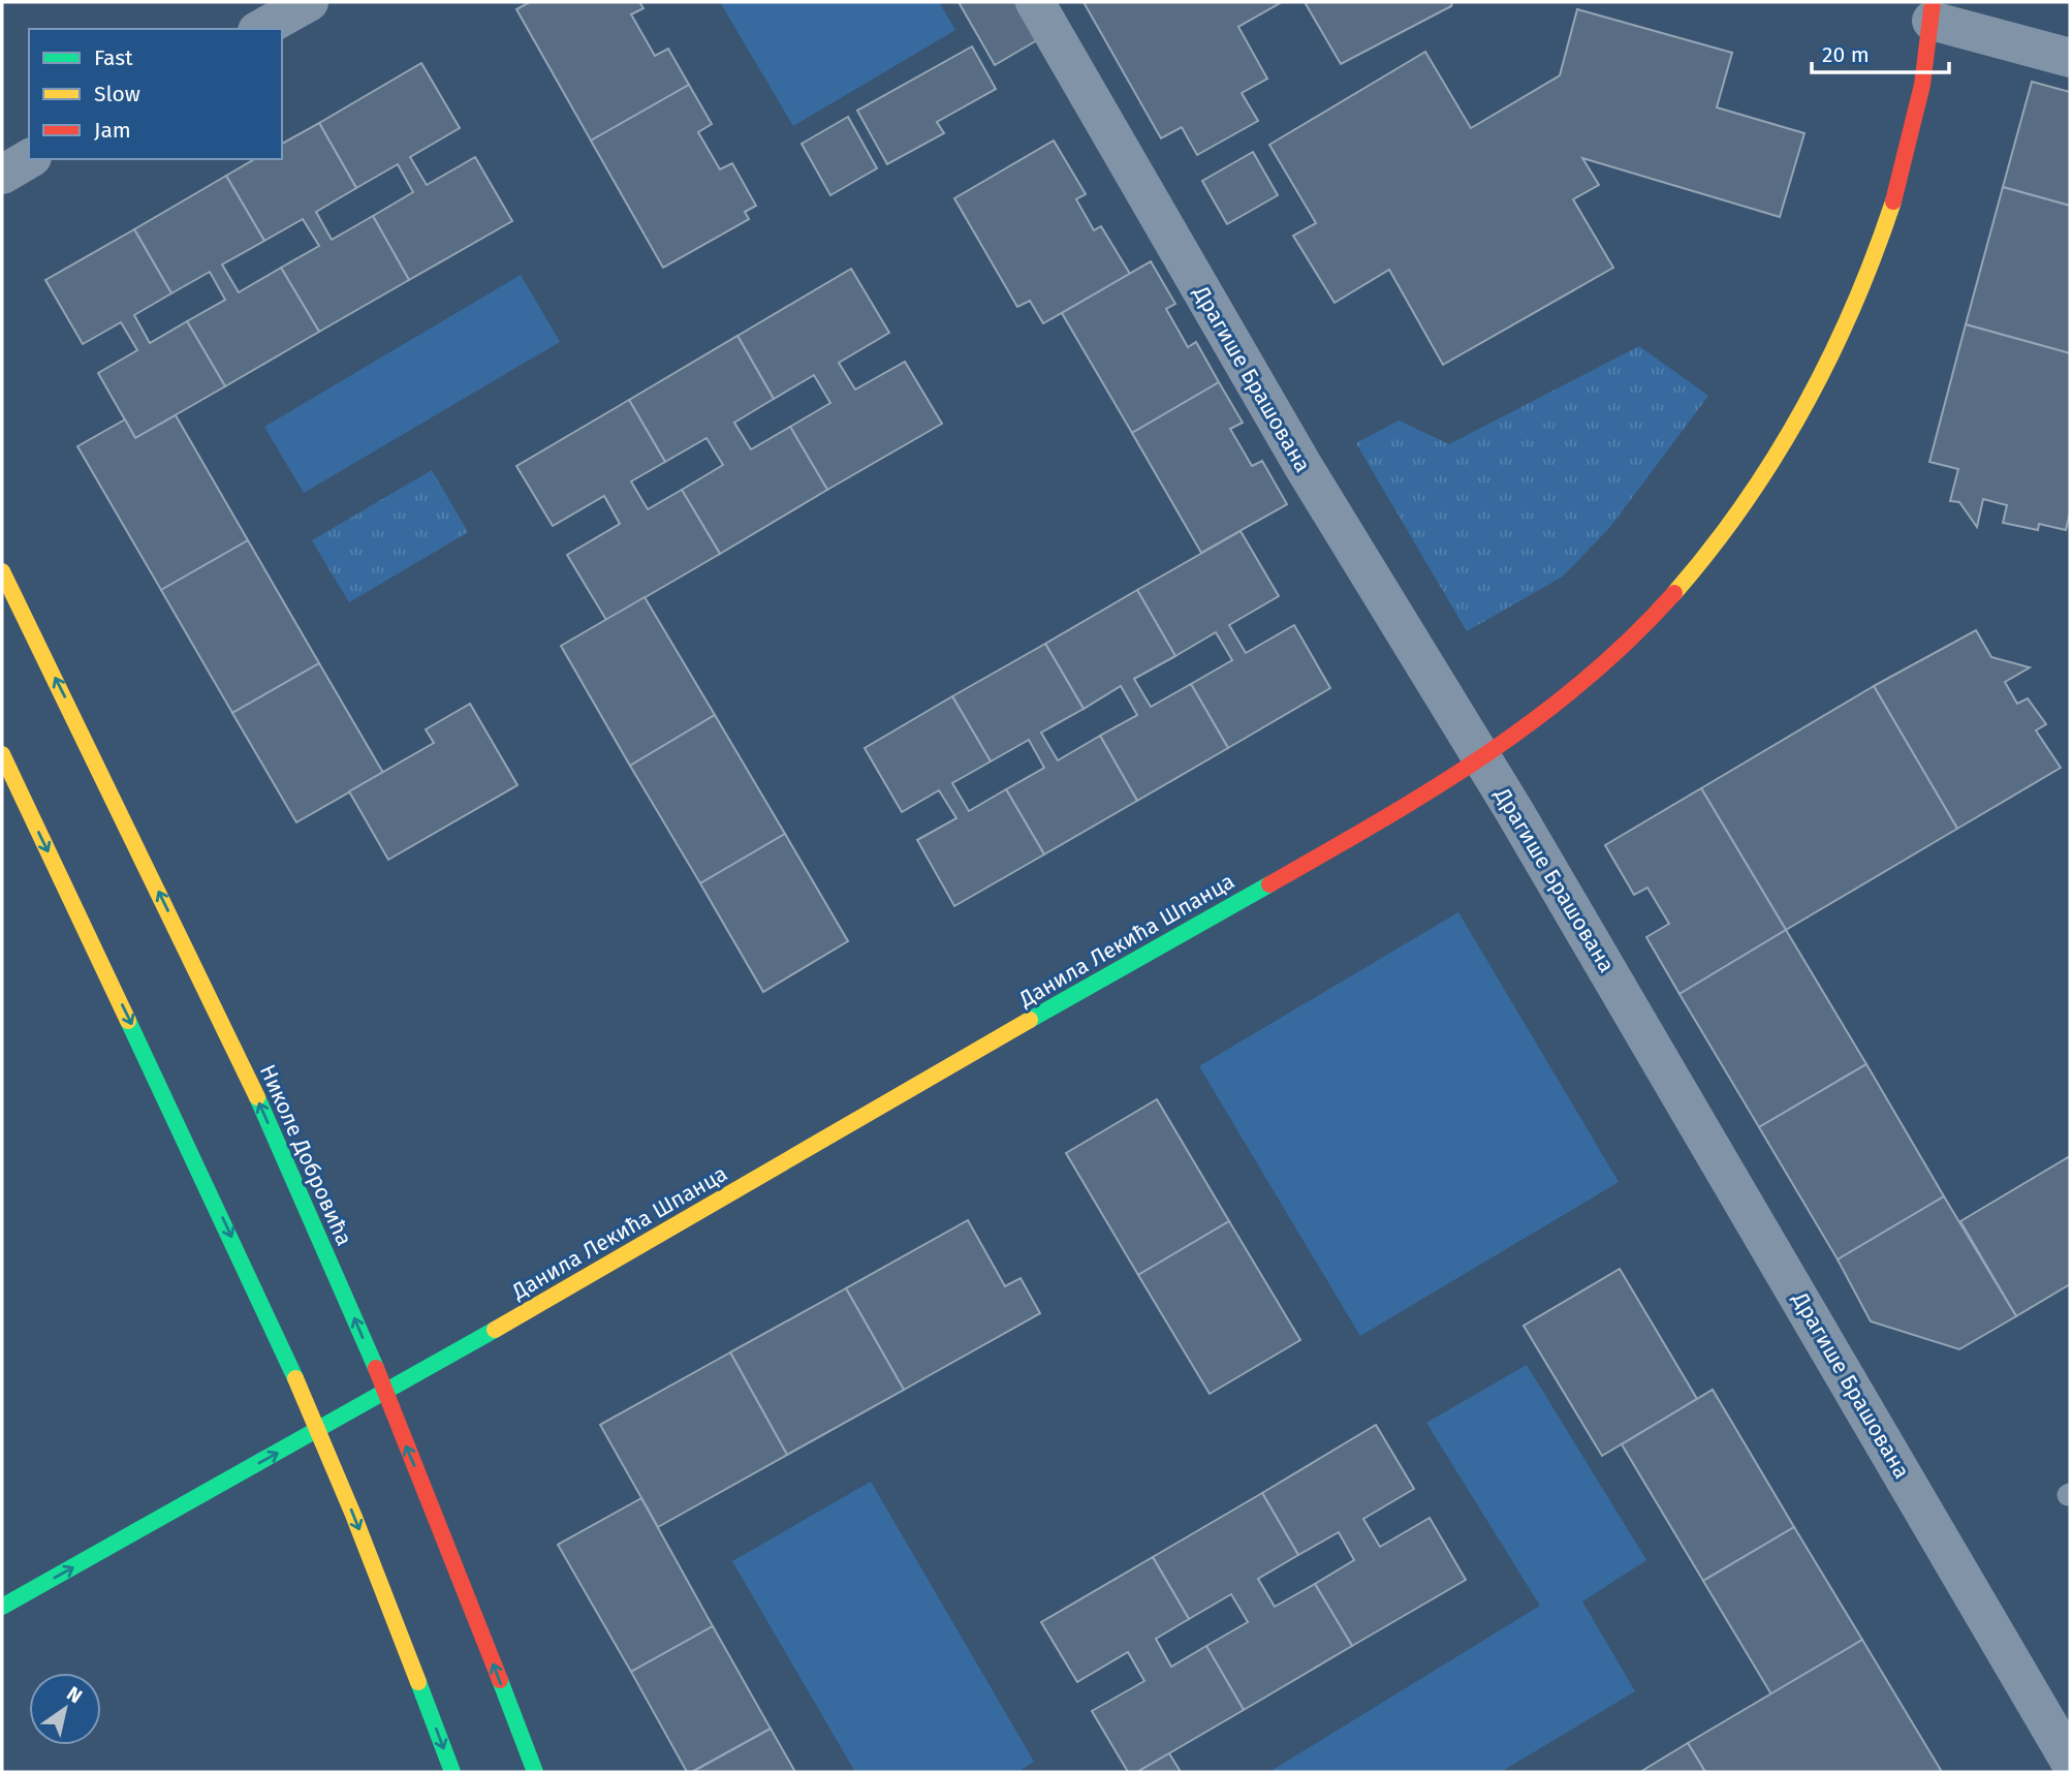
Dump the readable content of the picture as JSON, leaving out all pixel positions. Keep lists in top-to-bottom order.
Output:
{
  "streets": {
    "street": ["Драгише Брашована", "Данила Лекића Шпанца", "Николе Добровића"]
  },
  "crossings": [
    ["Драгише Брашована", "Данила Лекића Шпанца"],
    ["Данила Лекића Шпанца", "Николе Добровића"]
  ],
  "legend": ["Fast", "Slow", "Jam"],
  "scale_bar": "20 m",
  "north": "top right"
}
